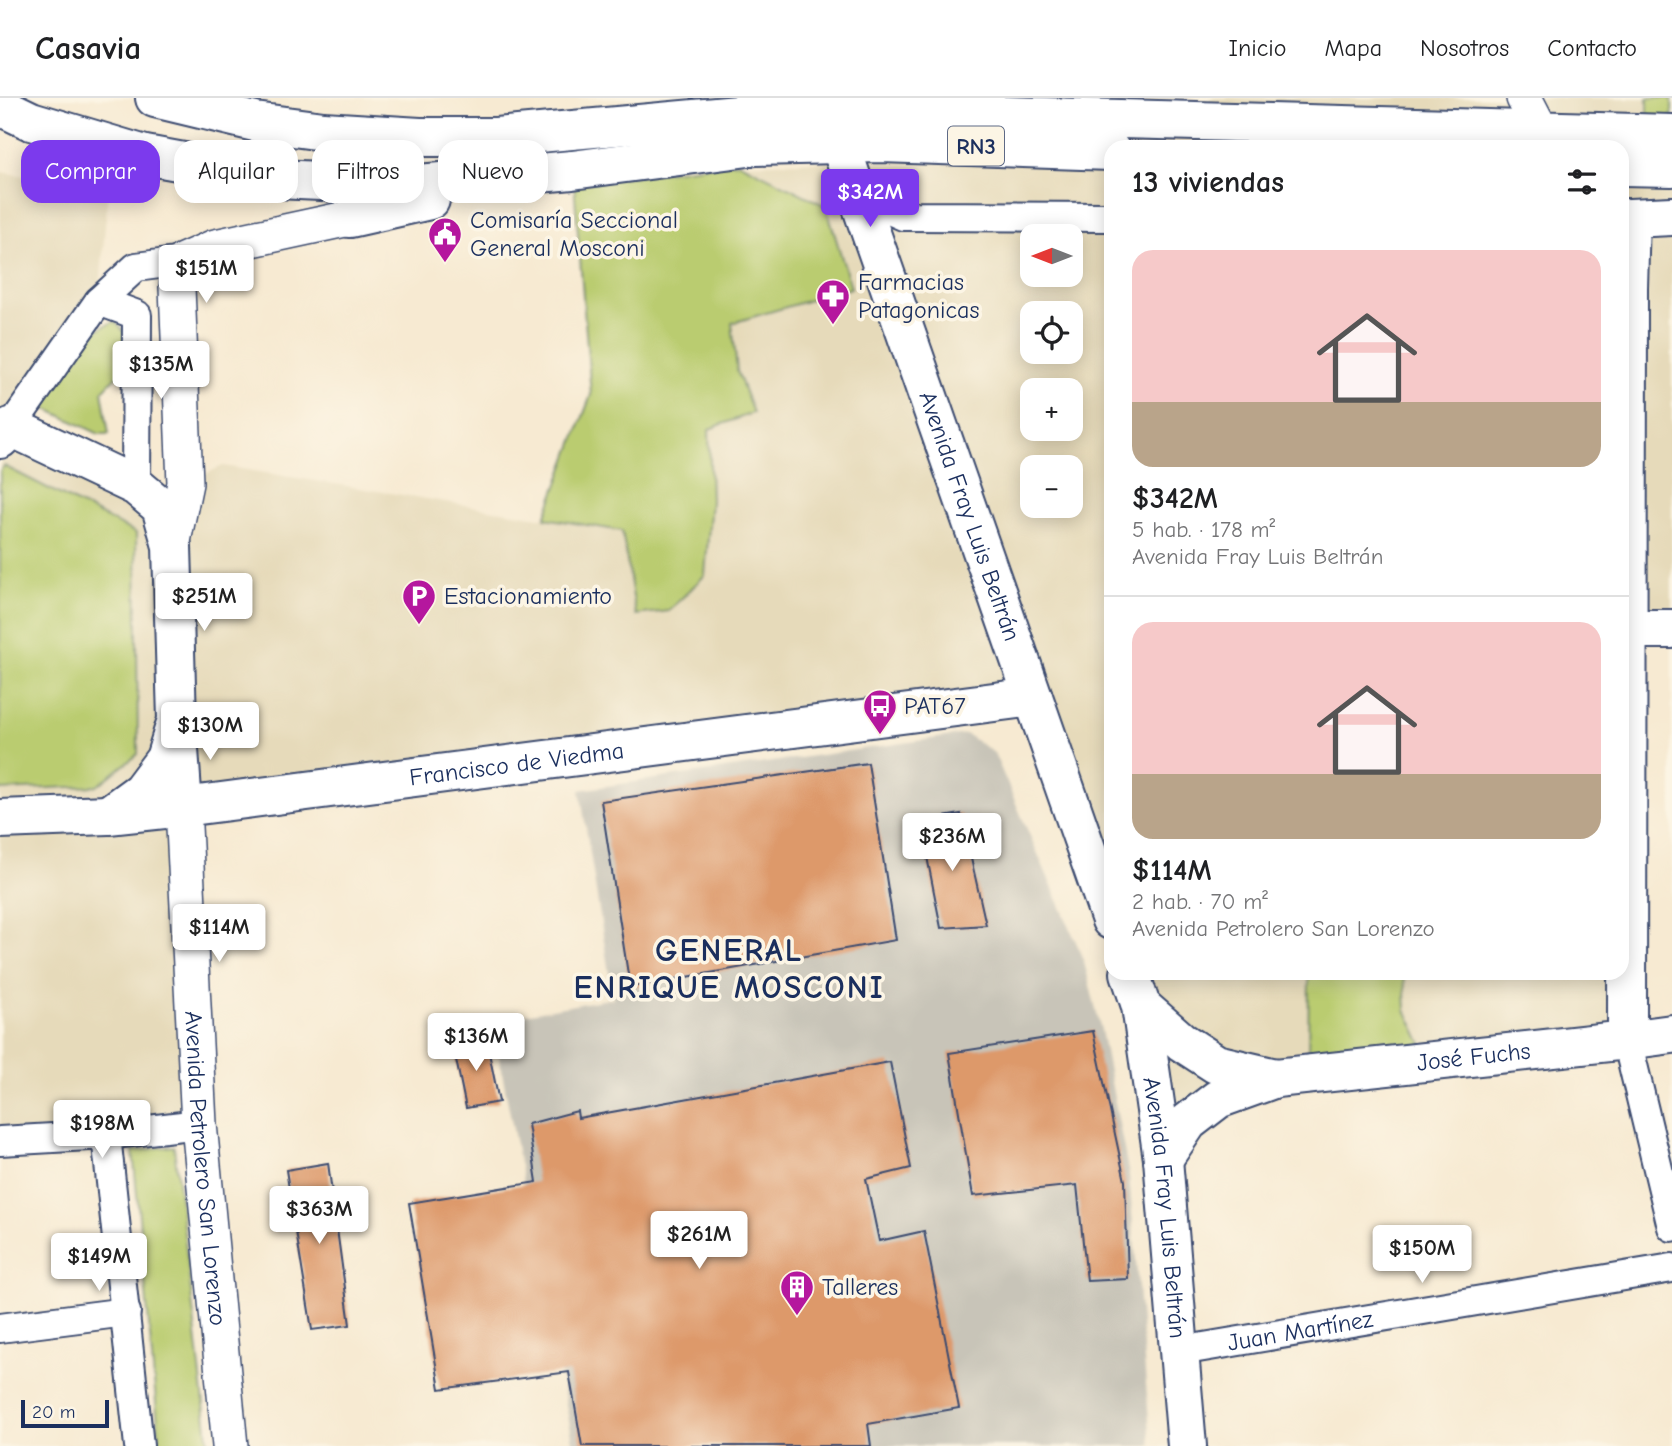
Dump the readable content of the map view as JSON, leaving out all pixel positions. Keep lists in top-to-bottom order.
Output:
{
  "streets": {
    "main road": [
      "RN3",
      "Avenida Fray Luis Beltrán",
      "Francisco de Viedma",
      "José Fuchs"
    ],
    "street": ["Avenida Petrolero San Lorenzo", "Juan Martínez"]
  },
  "crossings": [
    ["RN3", "Avenida Fray Luis Beltrán"],
    ["Avenida Fray Luis Beltrán", "Francisco de Viedma"],
    ["Avenida Fray Luis Beltrán", "José Fuchs"],
    ["Avenida Fray Luis Beltrán", "Juan Martínez"],
    ["Francisco de Viedma", "Avenida Petrolero San Lorenzo"]
  ],
  "districts": ["GENERAL ENRIQUE MOSCONI"],
  "places": {
    "public building": ["Comisaría Seccional General Mosconi"],
    "pharmacy": ["Farmacias Patagonicas"],
    "parking": ["Estacionamiento"],
    "bus stop": ["PAT67"],
    "building": ["Talleres"]
  },
  "scale_bar": "20 m",
  "north": "left",
  "page": {
    "header": "Casavia",
    "nav": [
      "Inicio",
      "Mapa",
      "Nosotros",
      "Contacto"
    ],
    "chip": [
      "Comprar",
      "Alquilar",
      "Filtros",
      "Nuevo"
    ],
    "heading": "13 viviendas",
    "price": [
      "$342M",
      "$151M",
      "$135M",
      "$251M",
      "$130M",
      "$236M",
      "$114M",
      "$136M",
      "$198M",
      "$363M",
      "$261M",
      "$150M",
      "$149M"
    ],
    "map_buttons": ["+", "−"],
    "list": [
      {
        "name": "$342M",
        "note": "5 hab. · 178 m² · Avenida Fray Luis Beltrán"
      },
      {
        "name": "$114M",
        "note": "2 hab. · 70 m² · Avenida Petrolero San Lorenzo"
      }
    ],
    "scale": "20 m"
  }
}
